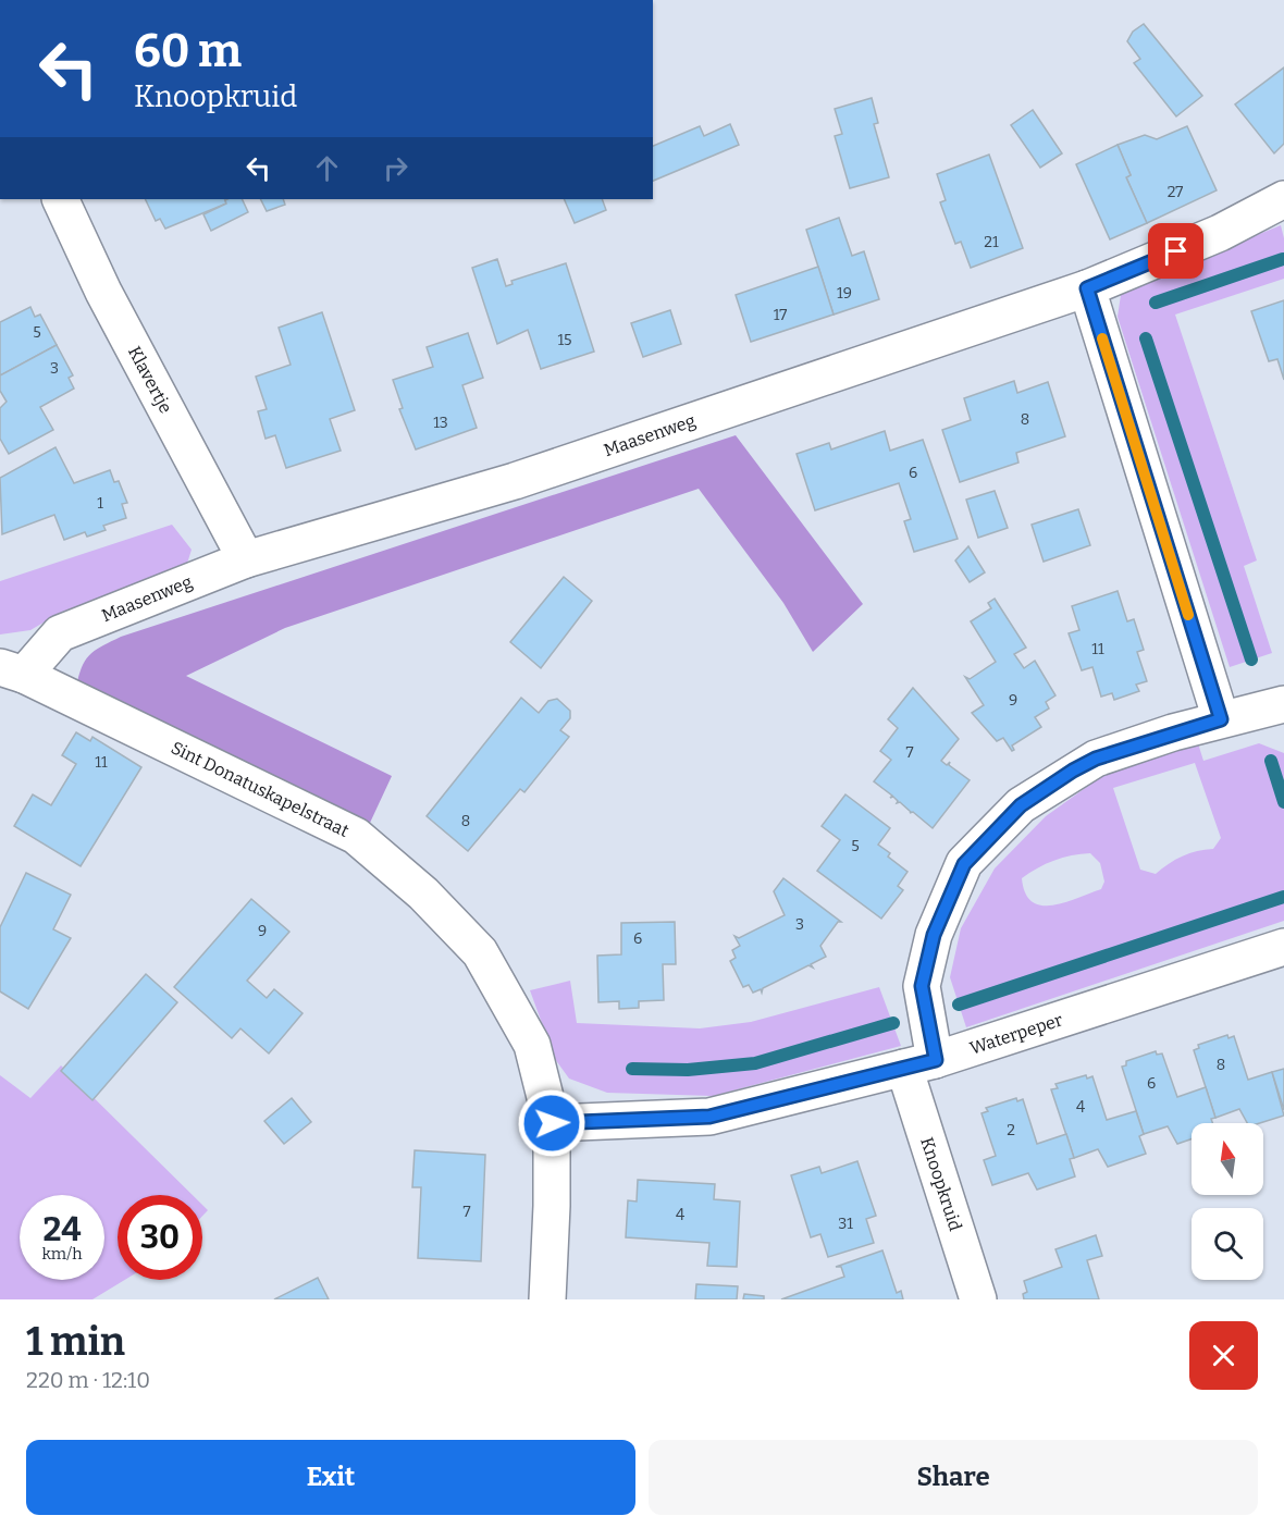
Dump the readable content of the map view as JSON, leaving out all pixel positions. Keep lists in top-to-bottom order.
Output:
{
  "streets": {
    "street": [
      "Klavertje",
      "Maasenweg",
      "Sint Donatuskapelstraat",
      "Waterpeper",
      "Knoopkruid"
    ]
  },
  "crossings": [
    ["Klavertje", "Maasenweg"],
    ["Maasenweg", "Sint Donatuskapelstraat"],
    ["Sint Donatuskapelstraat", "Waterpeper"],
    ["Waterpeper", "Knoopkruid"]
  ],
  "house_numbers": [
    "27",
    "21",
    "19",
    "17",
    "5",
    "15",
    "3",
    "8",
    "13",
    "6",
    "1",
    "11",
    "9",
    "7",
    "11",
    "8",
    "5",
    "3",
    "9",
    "6",
    "8",
    "6",
    "4",
    "2",
    "7",
    "4",
    "31"
  ],
  "north": "top",
  "page": {
    "turn": ["60 m", "Knoopkruid"],
    "speed": "24 km/h",
    "limit": "30",
    "heading": ["1 min", "220 m · 12:10"],
    "buttons": ["Exit", "Share"]
  }
}
